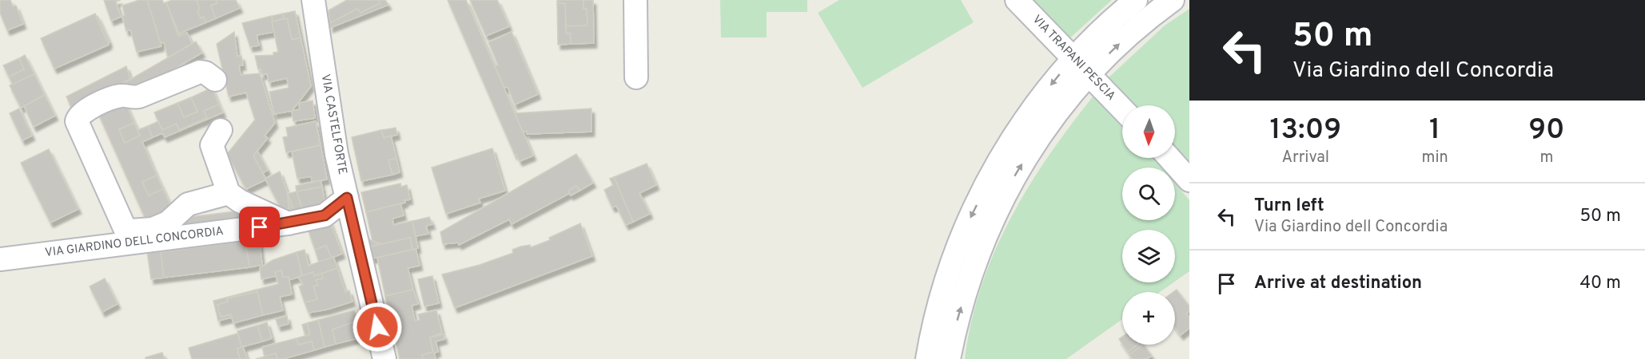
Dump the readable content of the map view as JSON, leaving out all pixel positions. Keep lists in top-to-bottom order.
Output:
{
  "streets": {
    "street": ["VIA TRAPANI PESCIA", "VIA CASTELFORTE", "VIA GIARDINO DELL CONCORDIA"]
  },
  "crossings": [
    ["VIA CASTELFORTE", "VIA GIARDINO DELL CONCORDIA"]
  ],
  "north": "bottom",
  "page": {
    "turn": ["50 m", "Via Giardino dell Concordia"],
    "eta": [
      "13:09",
      "Arrival",
      "1",
      "min",
      "90",
      "m"
    ],
    "map_buttons": "+",
    "list": [
      {
        "name": "Turn left",
        "note": "Via Giardino dell Concordia",
        "value": "50 m"
      },
      {
        "name": "Arrive at destination",
        "value": "40 m"
      }
    ]
  }
}
